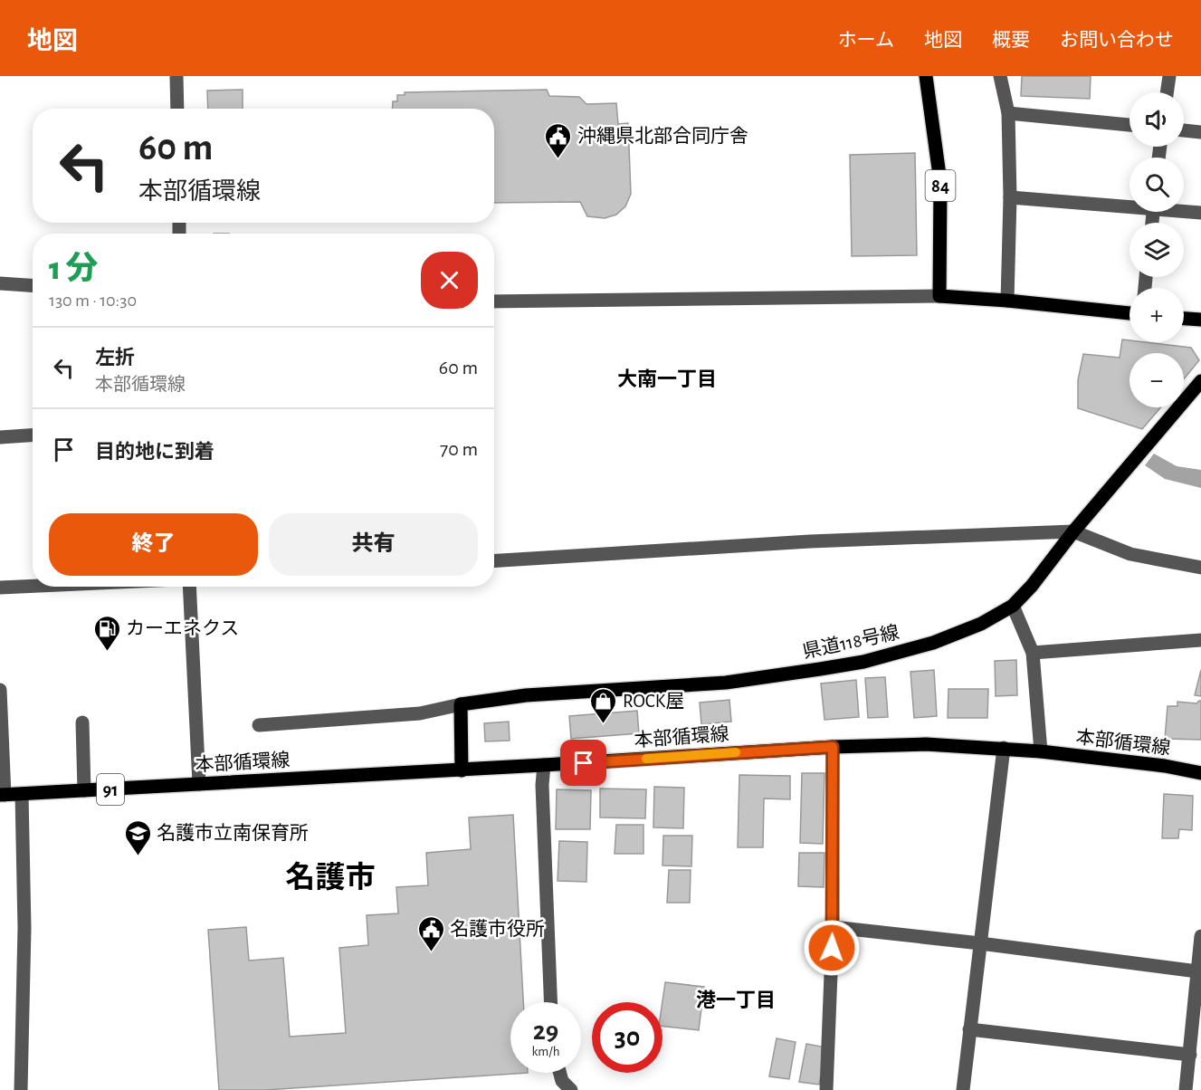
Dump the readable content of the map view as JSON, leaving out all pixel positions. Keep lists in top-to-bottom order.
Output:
{
  "streets": {
    "main road": [
      "84",
      "県道118号線",
      "本部循環線",
      "91"
    ]
  },
  "districts": ["大南一丁目", "名護市", "港一丁目"],
  "places": {
    "public building": ["沖縄県北部合同庁舎", "名護市役所"],
    "fuel station": ["カーエネクス"],
    "shop": ["ROCK屋"],
    "school or university": ["名護市立南保育所"]
  },
  "page": {
    "header": "地図",
    "nav": [
      "ホーム",
      "地図",
      "概要",
      "お問い合わせ"
    ],
    "map_buttons": ["+", "−"],
    "turn": ["60 m", "本部循環線"],
    "heading": ["1 分", "130 m · 10:30"],
    "list": [
      {
        "name": "左折",
        "note": "本部循環線",
        "value": "60 m"
      },
      {
        "name": "目的地に到着",
        "value": "70 m"
      }
    ],
    "buttons": ["終了", "共有"],
    "speed": "29 km/h",
    "limit": "30"
  }
}
